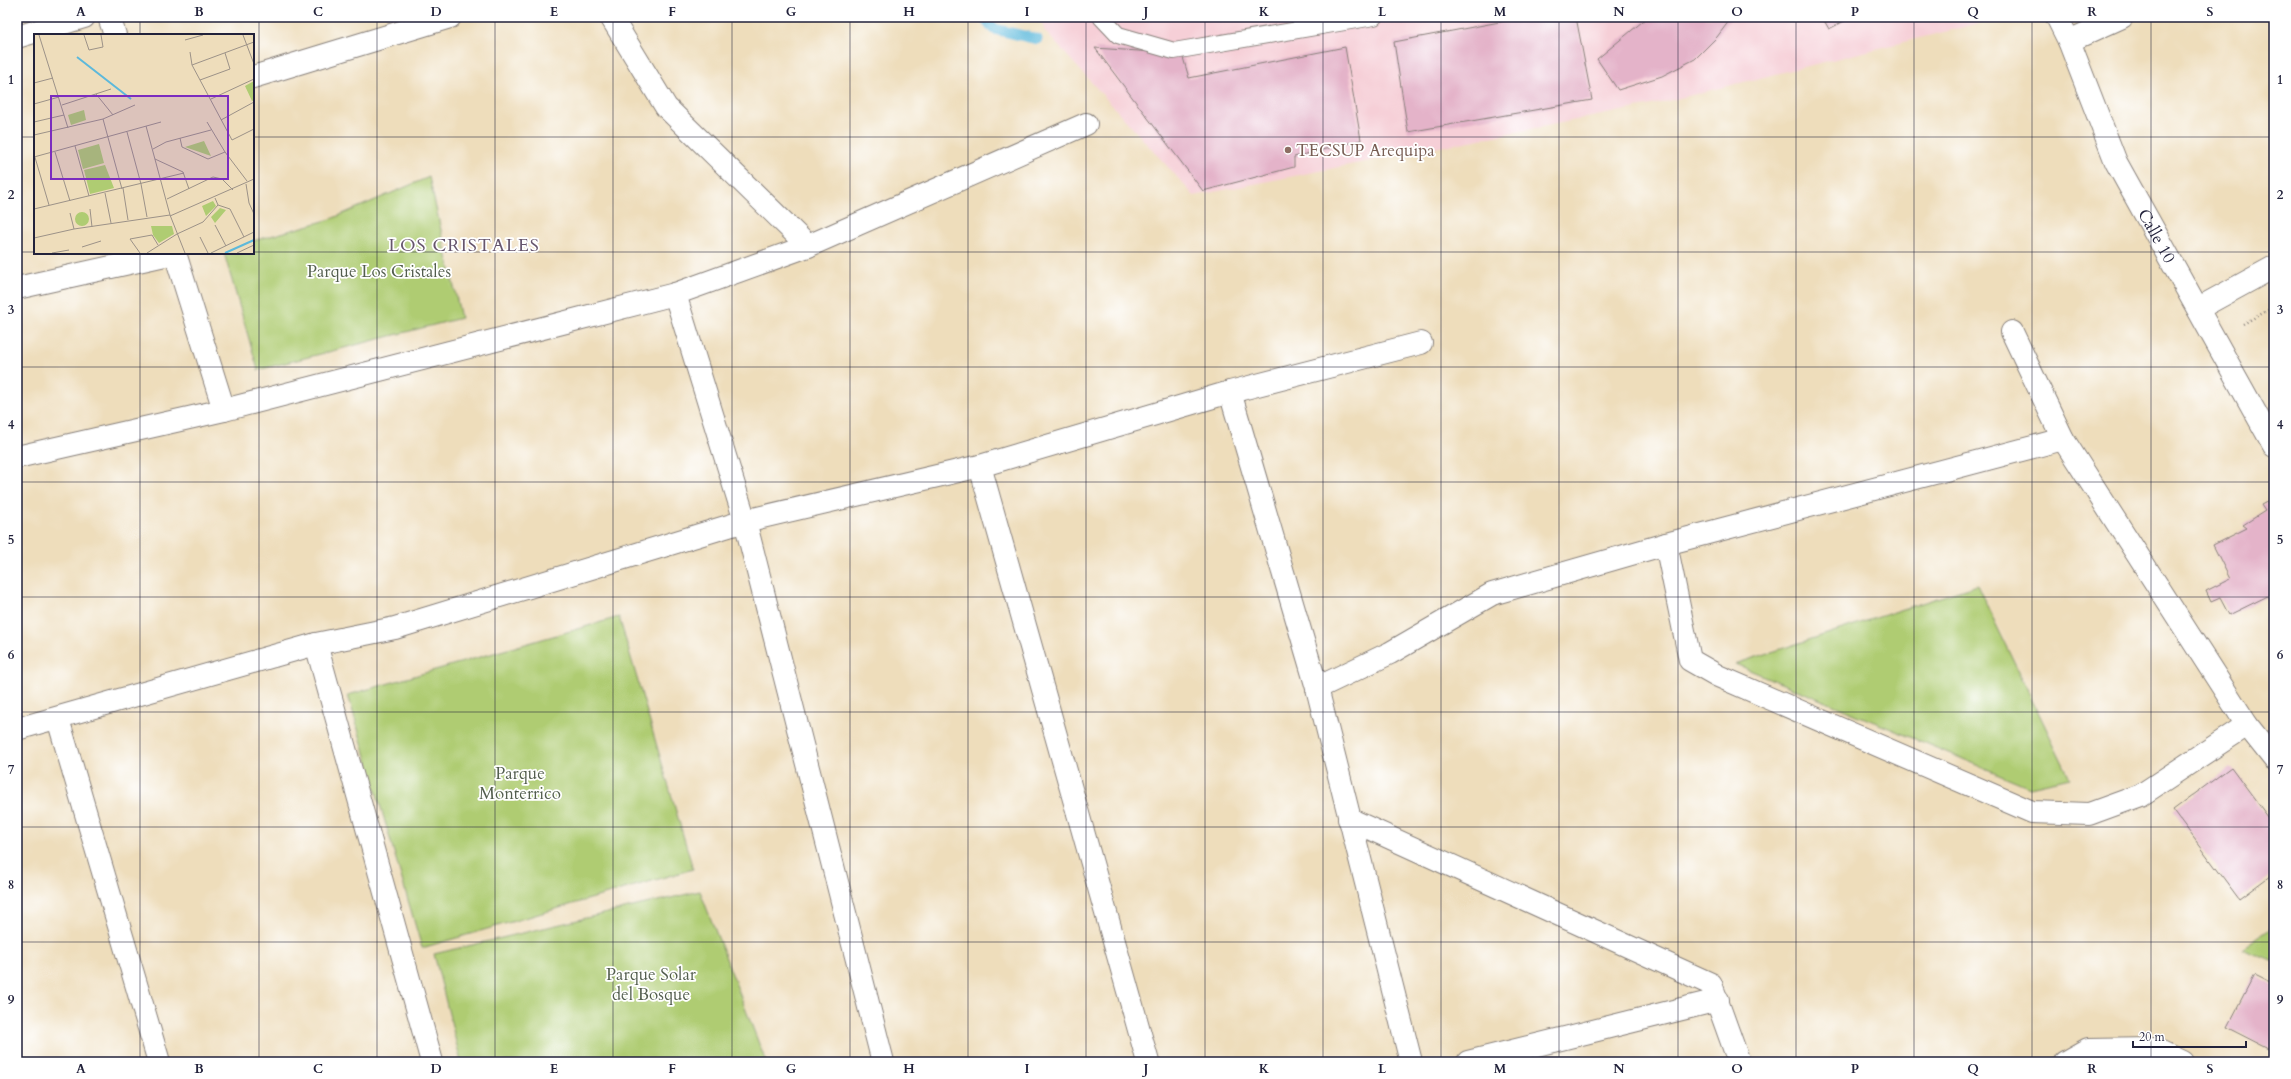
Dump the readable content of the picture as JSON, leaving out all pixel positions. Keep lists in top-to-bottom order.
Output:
{
  "streets": {
    "street": ["Calle 10"]
  },
  "districts": ["LOS CRISTALES"],
  "parks": ["Parque Los Cristales", "Parque Monterrico", "Parque Solar del Bosque"],
  "places": ["TECSUP Arequipa"],
  "scale_bar": "20 m",
  "grid": {
    "columns": [
      "A",
      "B",
      "C",
      "D",
      "E",
      "F",
      "G",
      "H",
      "I",
      "J",
      "K",
      "L",
      "M",
      "N",
      "O",
      "P",
      "Q",
      "R",
      "S"
    ],
    "rows": [
      "1",
      "2",
      "3",
      "4",
      "5",
      "6",
      "7",
      "8",
      "9"
    ]
  }
}
